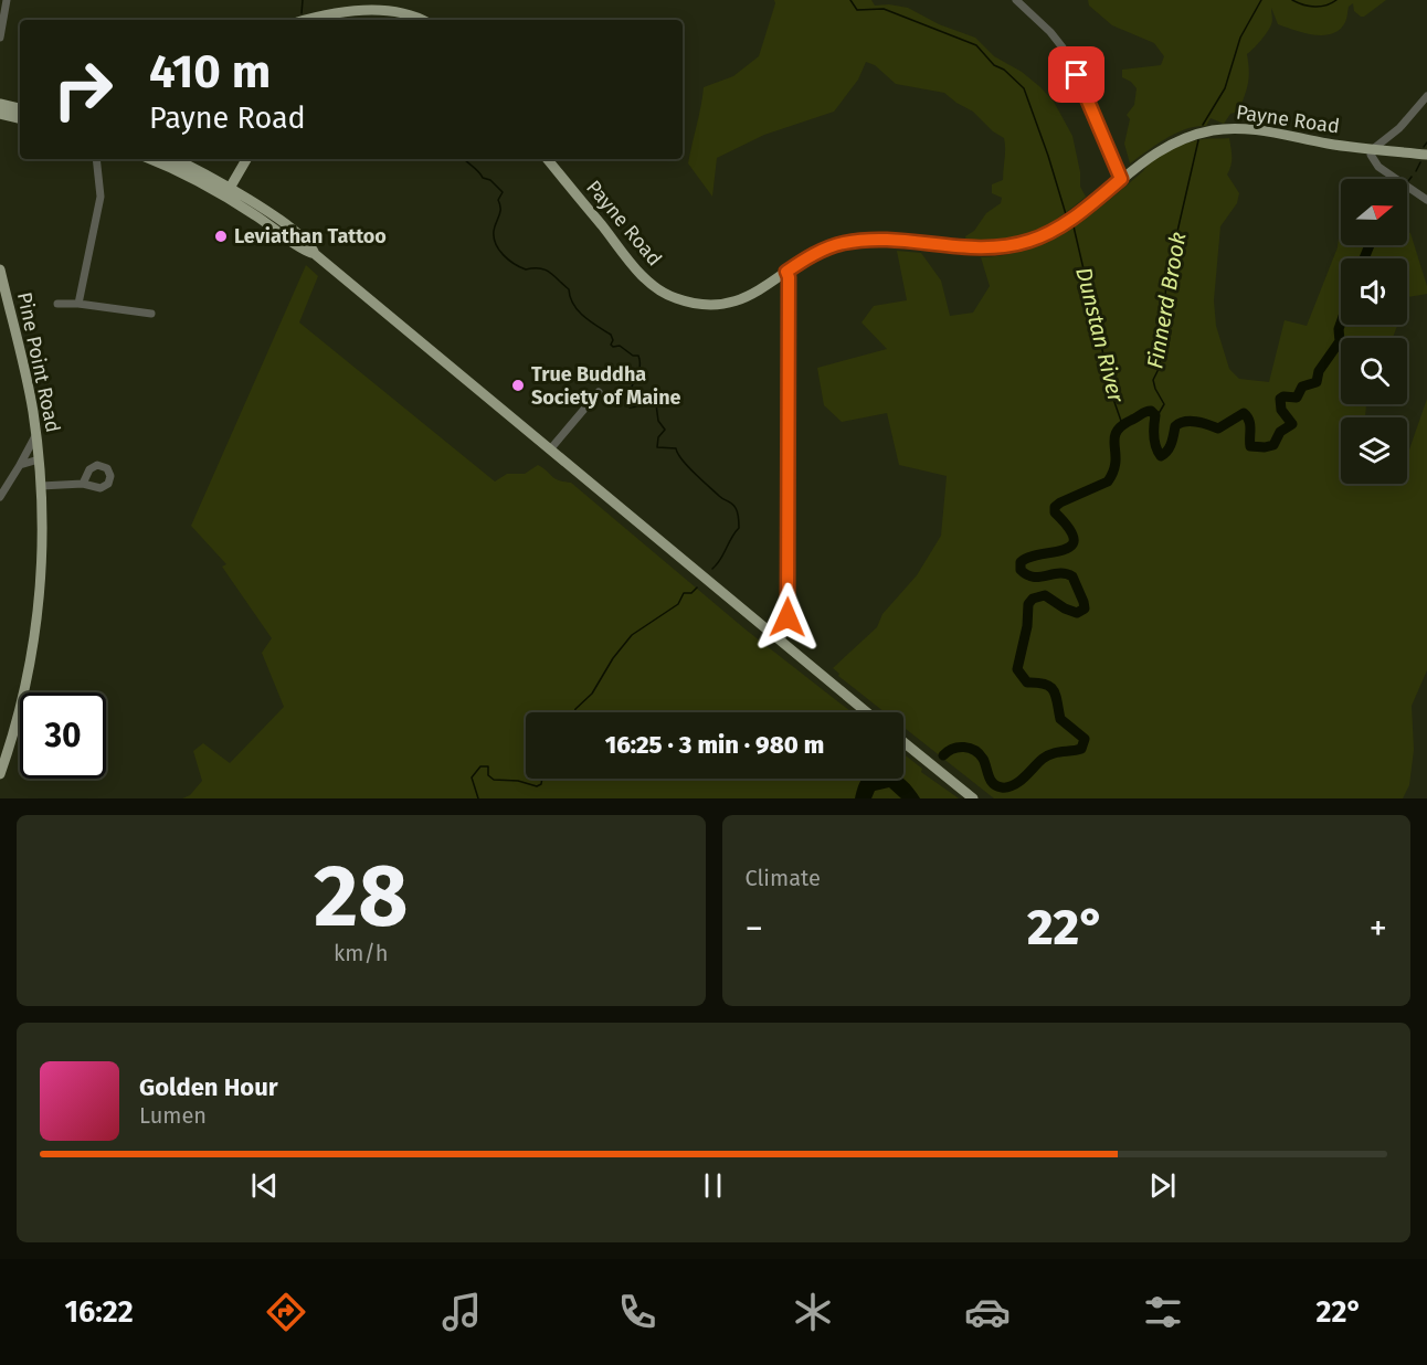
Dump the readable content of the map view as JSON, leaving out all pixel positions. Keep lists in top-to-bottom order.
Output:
{
  "streets": {
    "main road": ["Payne Road", "Pine Point Road"]
  },
  "water": ["Finnerd Brook", "Dunstan River"],
  "places": ["Leviathan Tattoo", "True Buddha Society of Maine"],
  "north": "right",
  "page": {
    "turn": ["410 m", "Payne Road"],
    "limit": "30",
    "trip": "16:25 · 3 min · 980 m",
    "tile": [
      ["28", "km/h"],
      "Climate"
    ],
    "heat": ["−", "22°", "+"],
    "song": ["Golden Hour", "Lumen"],
    "tabs": ["16:22", "22°"]
  }
}
